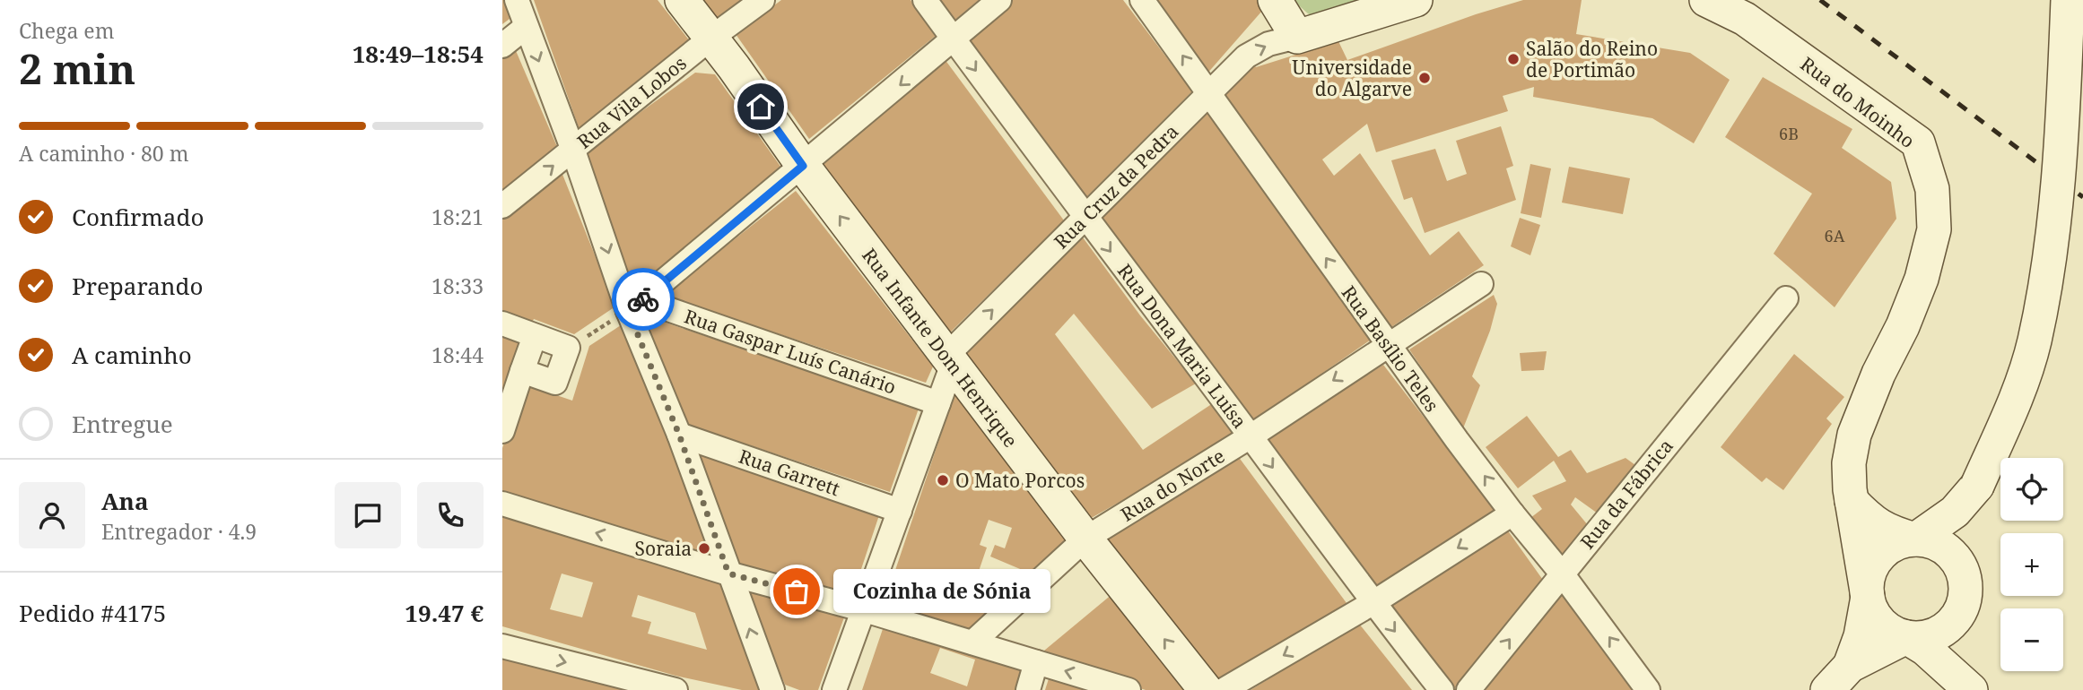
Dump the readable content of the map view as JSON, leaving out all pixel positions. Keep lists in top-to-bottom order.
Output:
{
  "streets": {
    "street": [
      "Rua Vila Lobos",
      "Rua do Moinho",
      "Rua Cruz da Pedra",
      "Rua Dona Maria Luísa",
      "Rua Infante Dom Henrique",
      "Rua Basílio Teles",
      "Rua Gaspar Luís Canário",
      "Rua Garrett",
      "Rua do Norte",
      "Rua da Fábrica"
    ]
  },
  "crossings": [
    ["Rua Vila Lobos", "Rua Infante Dom Henrique"],
    ["Rua Cruz da Pedra", "Rua Dona Maria Luísa"],
    ["Rua Cruz da Pedra", "Rua Infante Dom Henrique"],
    ["Rua Cruz da Pedra", "Rua Basílio Teles"],
    ["Rua Dona Maria Luísa", "Rua do Norte"],
    ["Rua Infante Dom Henrique", "Rua do Norte"],
    ["Rua Basílio Teles", "Rua do Norte"],
    ["Rua Basílio Teles", "Rua da Fábrica"]
  ],
  "one_way": ["Rua Cruz da Pedra", "Rua Dona Maria Luísa", "Rua Basílio Teles"],
  "places": [
    "Salão do Reino de Portimão",
    "Universidade do Algarve",
    "O Mato Porcos",
    "Soraia",
    "Cozinha de Sónia"
  ],
  "house_numbers": ["6B", "6A"],
  "page": {
    "heading": ["2 min", "Chega em", "18:49–18:54"],
    "panel": [
      "Ana",
      "Entregador · 4.9",
      "Pedido #4175",
      "19.47 €"
    ],
    "bar": "A caminho · 80 m",
    "list": [
      ["Confirmado", "18:21"],
      ["Preparando", "18:33"],
      ["A caminho", "18:44"],
      "Entregue"
    ],
    "map_buttons": ["+", "−"],
    "bubble": "Cozinha de Sónia"
  }
}
